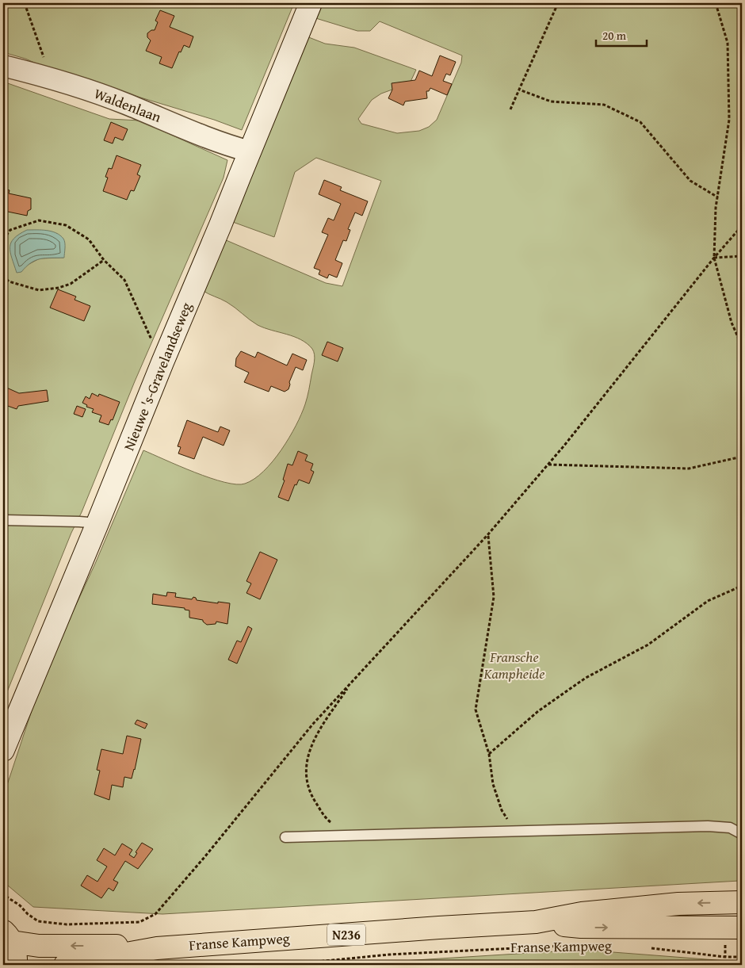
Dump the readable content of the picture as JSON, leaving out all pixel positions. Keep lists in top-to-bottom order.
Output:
{
  "streets": {
    "main road": ["Nieuwe 's-Gravelandseweg", "N236", "Franse Kampweg"],
    "street": ["Waldenlaan"]
  },
  "crossings": [
    ["Waldenlaan", "Nieuwe 's-Gravelandseweg"],
    ["N236", "Franse Kampweg"]
  ],
  "parks": ["Fransche Kampheide"],
  "scale_bar": "20 m"
}
